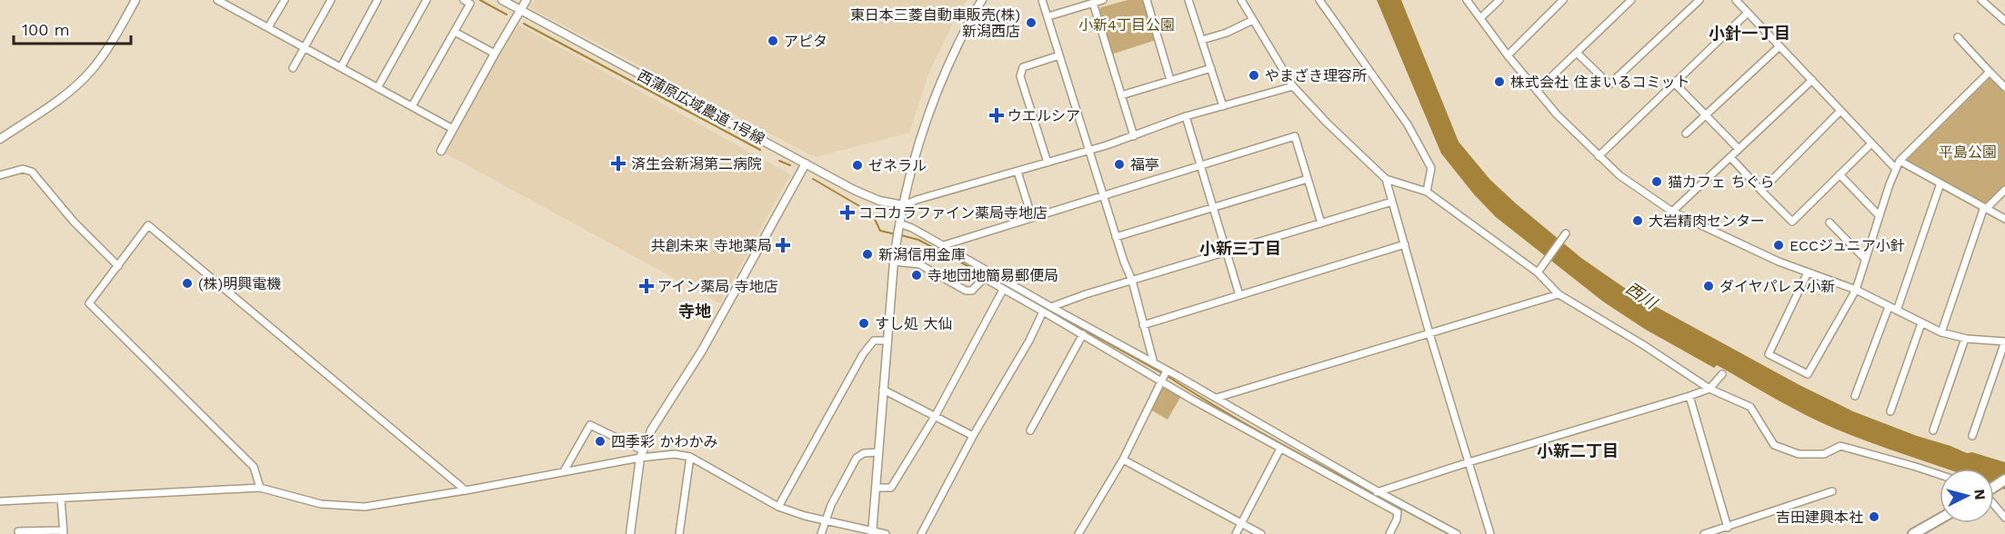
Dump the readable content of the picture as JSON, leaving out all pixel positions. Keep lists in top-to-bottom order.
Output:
{
  "streets": {
    "street": ["西蒲原広域農道 1号線"]
  },
  "districts": [
    "小針一丁目",
    "小新三丁目",
    "寺地",
    "小新二丁目"
  ],
  "water": ["西川"],
  "parks": ["小新4丁目公園", "平島公園"],
  "places": {
    "other": [
      "東日本三菱自動車販売(株) 新潟西店",
      "アピタ",
      "やまざき理容所",
      "株式会社 住まいるコミット",
      "福亭",
      "ゼネラル",
      "猫カフェ ちぐら",
      "大岩精肉センター",
      "ECCジュニア小針",
      "新潟信用金庫",
      "寺地団地簡易郵便局",
      "(株)明興電機",
      "ダイヤパレス小新",
      "すし処 大仙",
      "四季彩 かわかみ",
      "吉田建興本社"
    ],
    "health": [
      "ウエルシア",
      "済生会新潟第二病院",
      "ココカラファイン薬局寺地店",
      "共創未来 寺地薬局",
      "アイン薬局 寺地店"
    ]
  },
  "scale_bar": "100 m",
  "north": "right"
}
